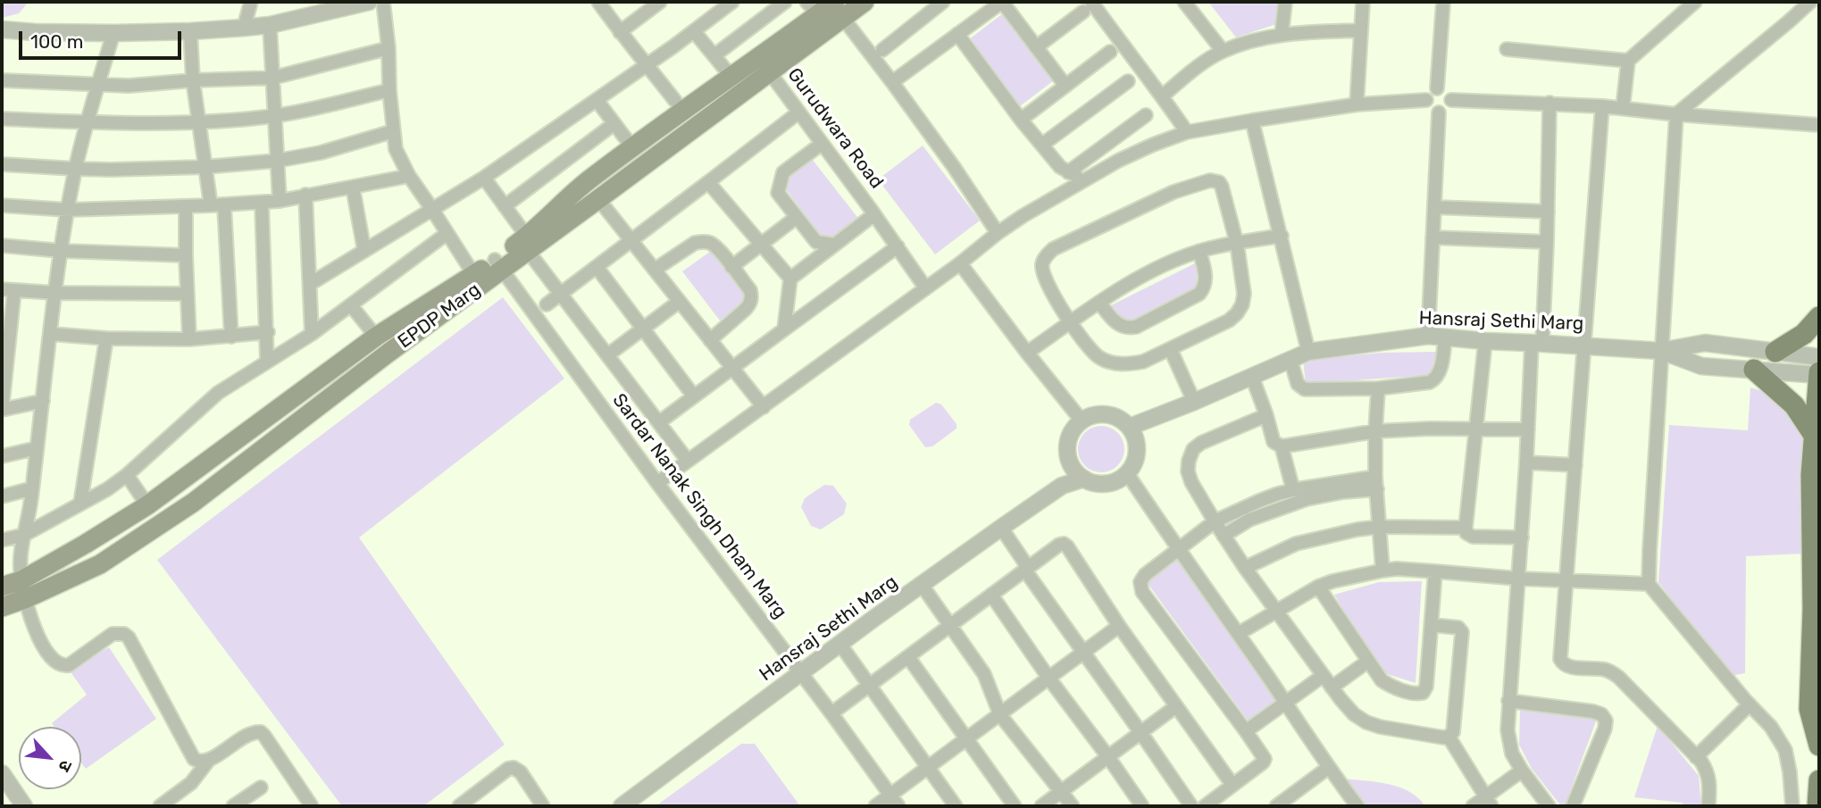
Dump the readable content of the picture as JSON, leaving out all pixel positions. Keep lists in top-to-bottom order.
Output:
{
  "streets": {
    "main road": ["EPDP Marg"],
    "street": ["Gurudwara Road", "Hansraj Sethi Marg", "Sardar Nanak Singh Dham Marg"]
  },
  "crossings": [
    ["Gurudwara Road", "EPDP Marg"],
    ["EPDP Marg", "Sardar Nanak Singh Dham Marg"],
    ["Hansraj Sethi Marg", "Sardar Nanak Singh Dham Marg"]
  ],
  "scale_bar": "100 m",
  "north": "bottom right"
}
